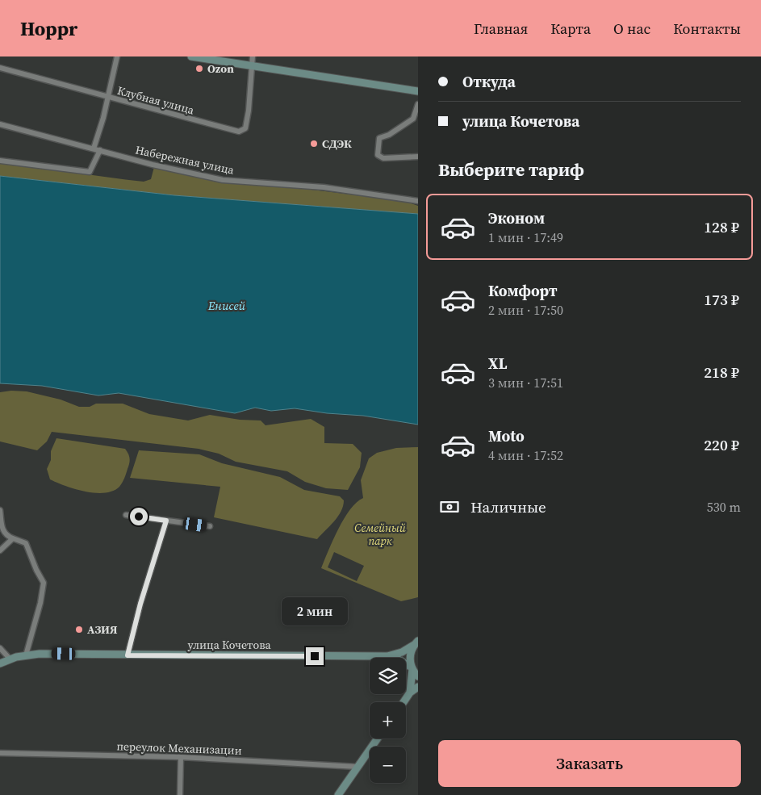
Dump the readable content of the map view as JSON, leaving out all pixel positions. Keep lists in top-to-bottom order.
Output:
{
  "streets": {
    "street": [
      "Клубная улица",
      "Набережная улица",
      "улица Кочетова",
      "переулок Механизации"
    ]
  },
  "water": ["Енисей"],
  "parks": ["Семейный парк"],
  "places": ["Ozon", "СДЭК", "АЗИЯ"],
  "page": {
    "header": "Hoppr",
    "nav": [
      "Главная",
      "Карта",
      "О нас",
      "Контакты"
    ],
    "banner": ["Откуда", "улица Кочетова"],
    "heading": "Выберите тариф",
    "list": [
      {
        "name": "Эконом",
        "note": "1 мин · 17:49",
        "value": "128 ₽"
      },
      {
        "name": "Комфорт",
        "note": "2 мин · 17:50",
        "value": "173 ₽"
      },
      {
        "name": "XL",
        "note": "3 мин · 17:51",
        "value": "218 ₽"
      },
      {
        "name": "Moto",
        "note": "4 мин · 17:52",
        "value": "220 ₽"
      }
    ],
    "pay": ["Наличные", "530 m"],
    "bubble": "2 мин",
    "map_buttons": ["+", "−"],
    "buttons": "Заказать"
  }
}
